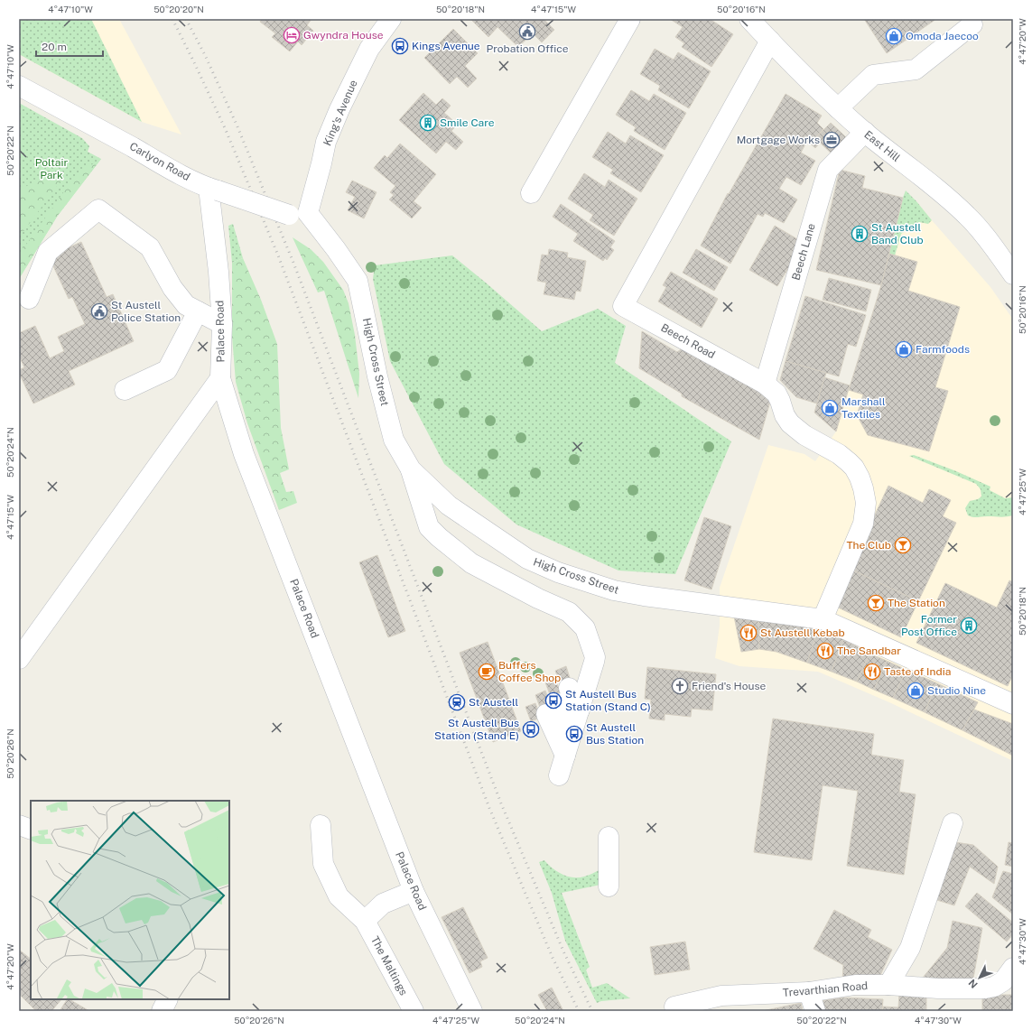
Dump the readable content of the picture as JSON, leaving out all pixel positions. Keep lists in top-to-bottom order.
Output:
{
  "streets": {
    "street": [
      "King's Avenue",
      "East Hill",
      "Carlyon Road",
      "Beech Lane",
      "Palace Road",
      "Beech Road",
      "High Cross Street",
      "The Maltings",
      "Trevarthian Road"
    ]
  },
  "crossings": [
    ["King's Avenue", "Carlyon Road"],
    ["King's Avenue", "High Cross Street"],
    ["East Hill", "Beech Lane"],
    ["East Hill", "Beech Road"],
    ["Carlyon Road", "Palace Road"],
    ["Carlyon Road", "High Cross Street"],
    ["Beech Lane", "Beech Road"],
    ["Beech Road", "High Cross Street"]
  ],
  "parks": ["Poltair Park"],
  "places": {
    "public building": ["Probation Office", "St Austell Police Station"],
    "hotel": ["Gwyndra House"],
    "shop": [
      "Omoda Jaecoo",
      "Farmfoods",
      "Marshall Textiles",
      "Studio Nine"
    ],
    "bus stop": [
      "Kings Avenue",
      "St Austell Bus Station (Stand C)",
      "St Austell Bus Station (Stand E)",
      "St Austell Bus Station"
    ],
    "building": ["Smile Care", "St Austell Band Club", "Former Post Office"],
    "office": ["Mortgage Works"],
    "bar": ["The Club", "The Station"],
    "restaurant": ["St Austell Kebab", "The Sandbar", "Taste of India"],
    "cafe": ["Buffers Coffee Shop"],
    "church": ["Friend's House"],
    "station": ["St Austell"]
  },
  "scale_bar": "20 m",
  "north": "bottom left",
  "coordinates": [
    "4°47'10\"W",
    "50°20'20\"N",
    "50°20'18\"N",
    "4°47'15\"W",
    "50°20'16\"N",
    "4°47'20\"W",
    "50°20'22\"N",
    "50°20'24\"N",
    "4°47'25\"W",
    "50°20'26\"N",
    "4°47'30\"W"
  ]
}
